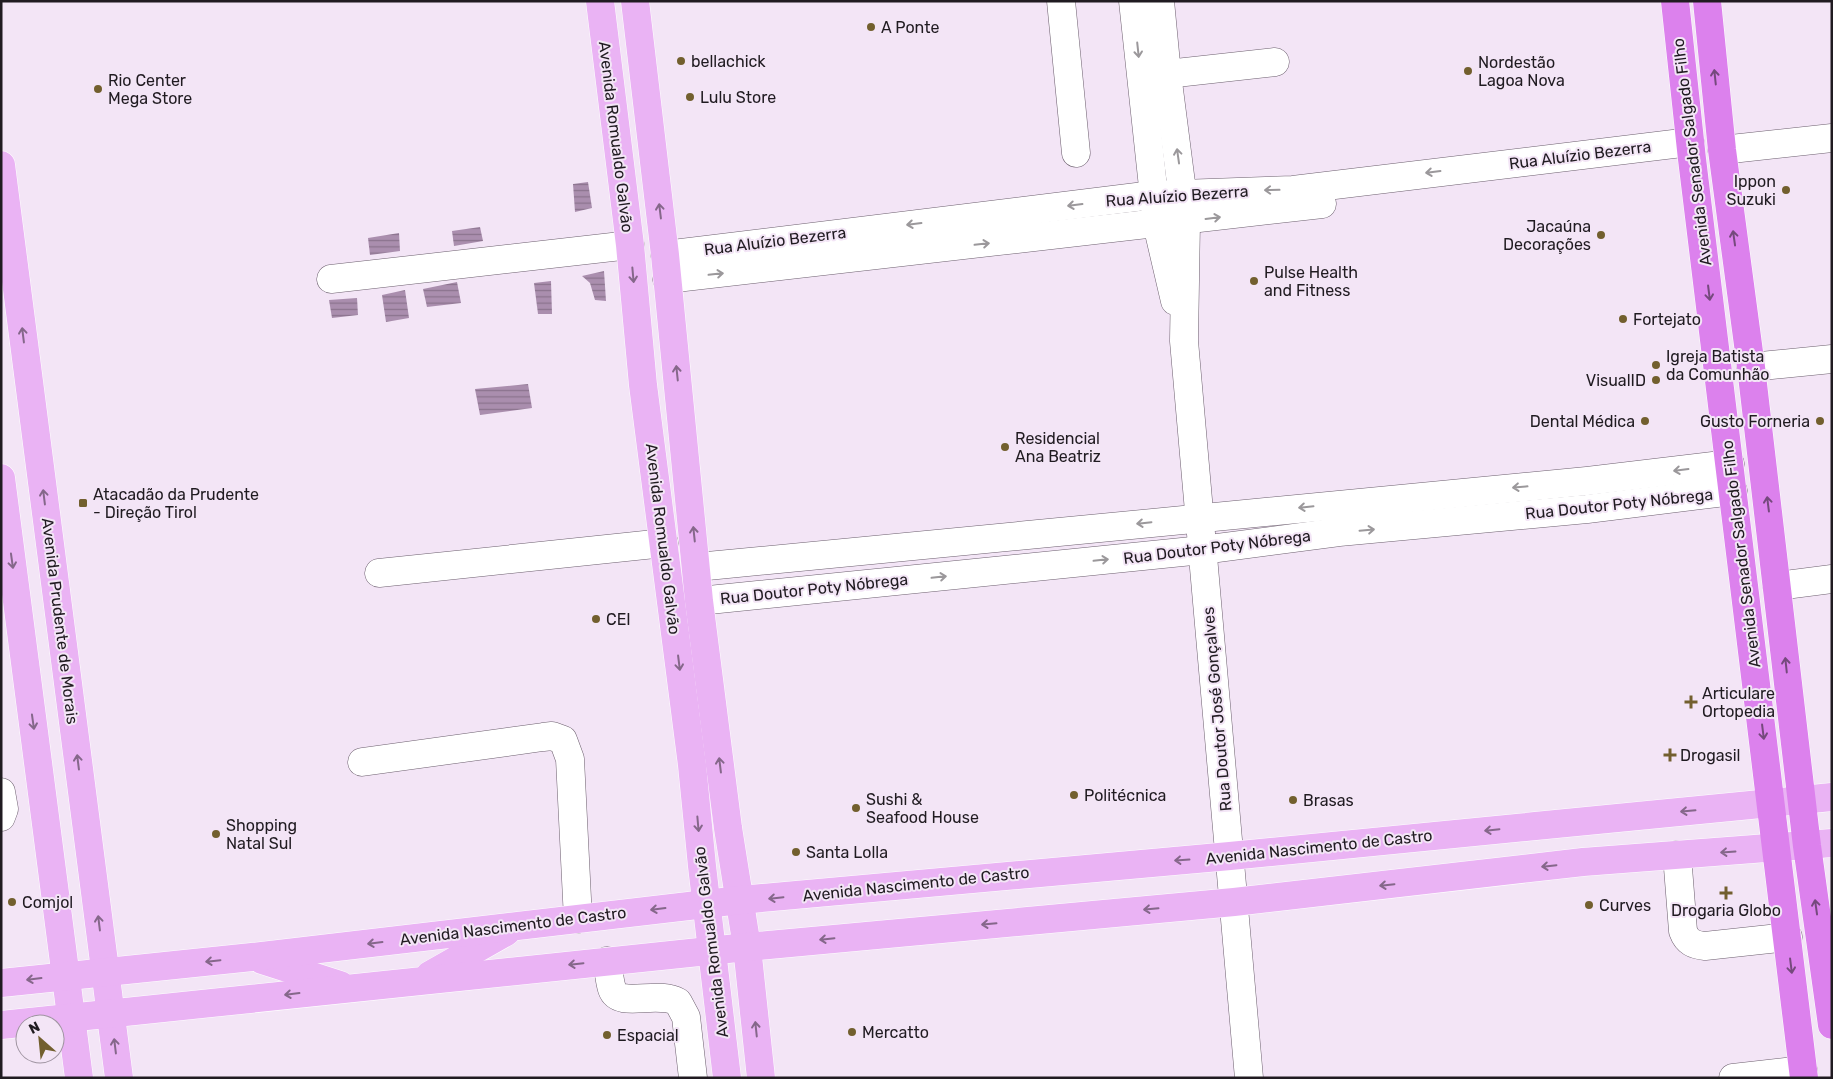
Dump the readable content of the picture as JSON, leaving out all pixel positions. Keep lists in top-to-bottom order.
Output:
{
  "streets": {
    "highway": ["Avenida Senador Salgado Filho"],
    "main road": ["Avenida Romualdo Galvão", "Avenida Prudente de Morais", "Avenida Nascimento de Castro"],
    "street": ["Rua Aluízio Bezerra", "Rua Doutor Poty Nóbrega", "Rua Doutor José Gonçalves"]
  },
  "crossings": [
    ["Avenida Romualdo Galvão", "Rua Aluízio Bezerra"],
    ["Avenida Romualdo Galvão", "Rua Doutor Poty Nóbrega"],
    ["Avenida Romualdo Galvão", "Avenida Nascimento de Castro"],
    ["Avenida Senador Salgado Filho", "Rua Aluízio Bezerra"],
    ["Avenida Senador Salgado Filho", "Rua Doutor Poty Nóbrega"],
    ["Avenida Senador Salgado Filho", "Avenida Nascimento de Castro"],
    ["Rua Aluízio Bezerra", "Rua Doutor José Gonçalves"],
    ["Rua Doutor Poty Nóbrega", "Rua Doutor José Gonçalves"],
    ["Avenida Prudente de Morais", "Avenida Nascimento de Castro"],
    ["Rua Doutor José Gonçalves", "Avenida Nascimento de Castro"]
  ],
  "places": {
    "other": [
      "A Ponte",
      "bellachick",
      "Nordestão Lagoa Nova",
      "Rio Center Mega Store",
      "Lulu Store",
      "Ippon Suzuki",
      "Jacaúna Decorações",
      "Pulse Health and Fitness",
      "Fortejato",
      "Igreja Batista da Comunhão",
      "VisualID",
      "Dental Médica",
      "Gusto Forneria",
      "Residencial Ana Beatriz",
      "CEI",
      "Politécnica",
      "Brasas",
      "Sushi & Seafood House",
      "Shopping Natal Sul",
      "Santa Lolla",
      "Comjol",
      "Curves",
      "Mercatto",
      "Espacial"
    ],
    "transit": ["Atacadão da Prudente - Direção Tirol"],
    "health": ["Articulare Ortopedia", "Drogasil", "Drogaria Globo"]
  },
  "north": "top left"
}
